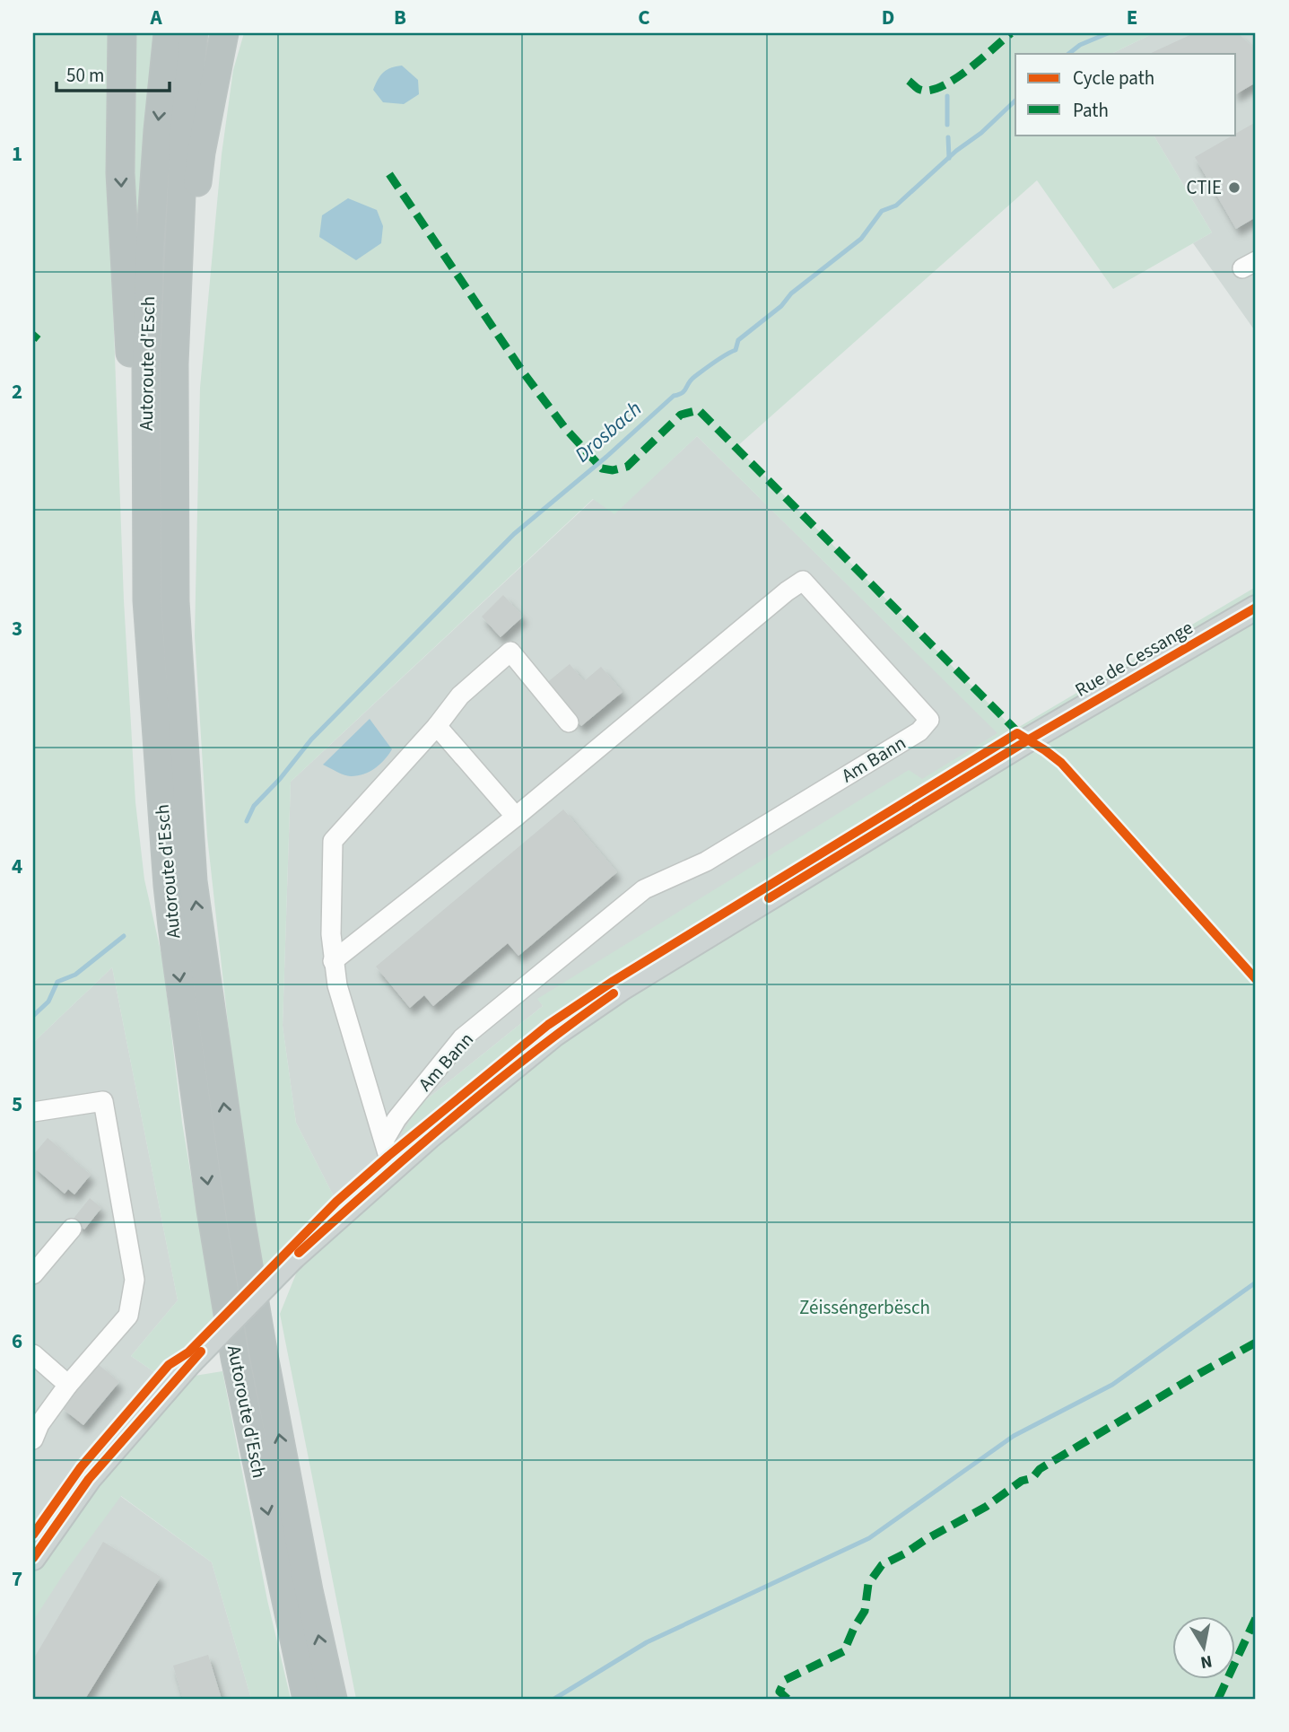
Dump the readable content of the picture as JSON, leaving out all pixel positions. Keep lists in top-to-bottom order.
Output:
{
  "streets": {
    "highway": ["Autoroute d'Esch"],
    "main road": ["Rue de Cessange"],
    "lane": ["Am Bann"]
  },
  "water": ["Drosbach"],
  "parks": ["Zéisséngerbësch"],
  "places": ["CTIE"],
  "legend": ["Cycle path", "Path"],
  "scale_bar": "50 m",
  "north": "bottom",
  "grid": {
    "columns": [
      "A",
      "B",
      "C",
      "D",
      "E"
    ],
    "rows": [
      "1",
      "2",
      "3",
      "4",
      "5",
      "6",
      "7"
    ]
  }
}
